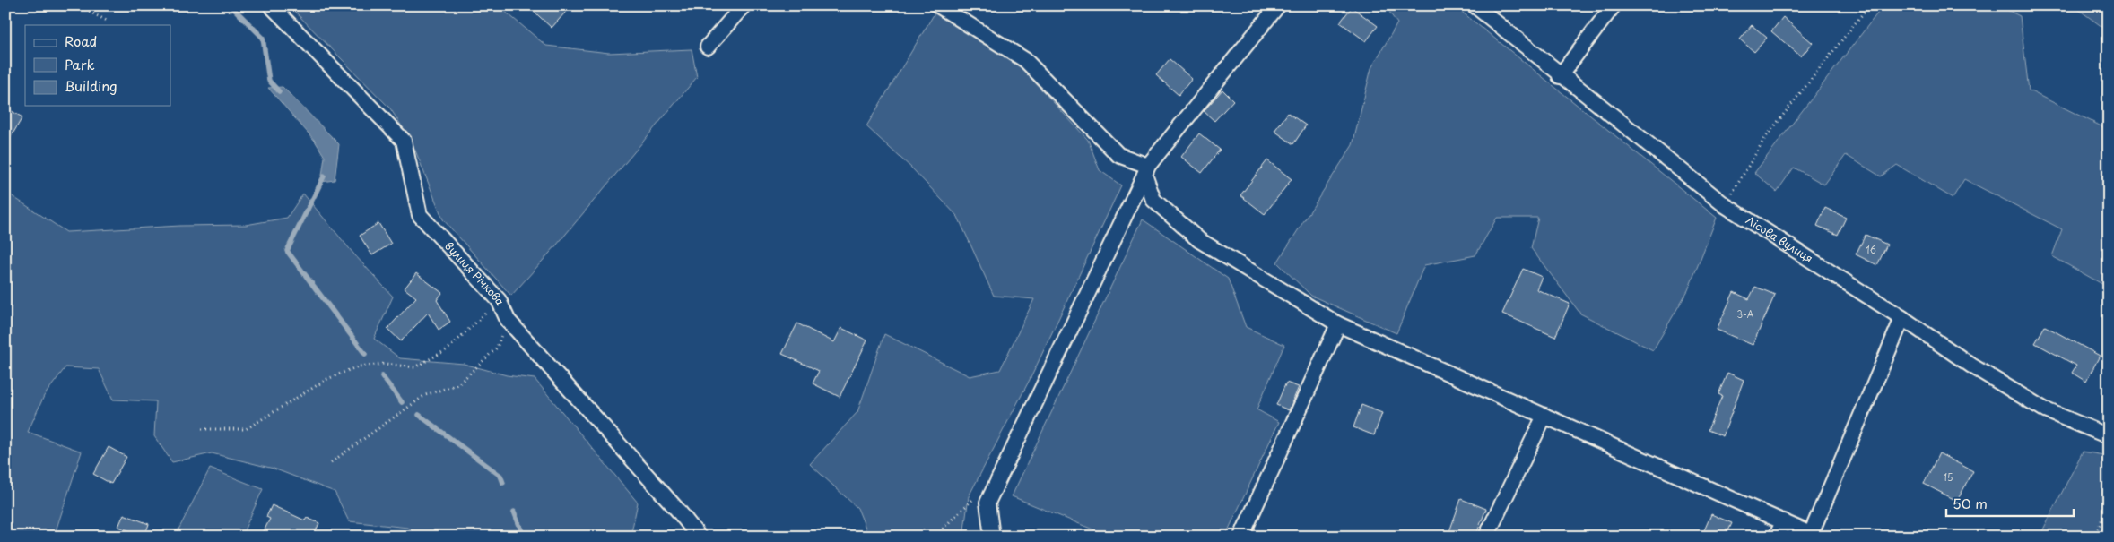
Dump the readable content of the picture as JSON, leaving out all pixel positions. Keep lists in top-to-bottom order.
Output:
{
  "streets": {
    "street": ["Лісова вулиця", "вулиця Річкова"]
  },
  "house_numbers": ["16", "3-А", "15"],
  "legend": ["Road", "Park", "Building"],
  "scale_bar": "50 m"
}
